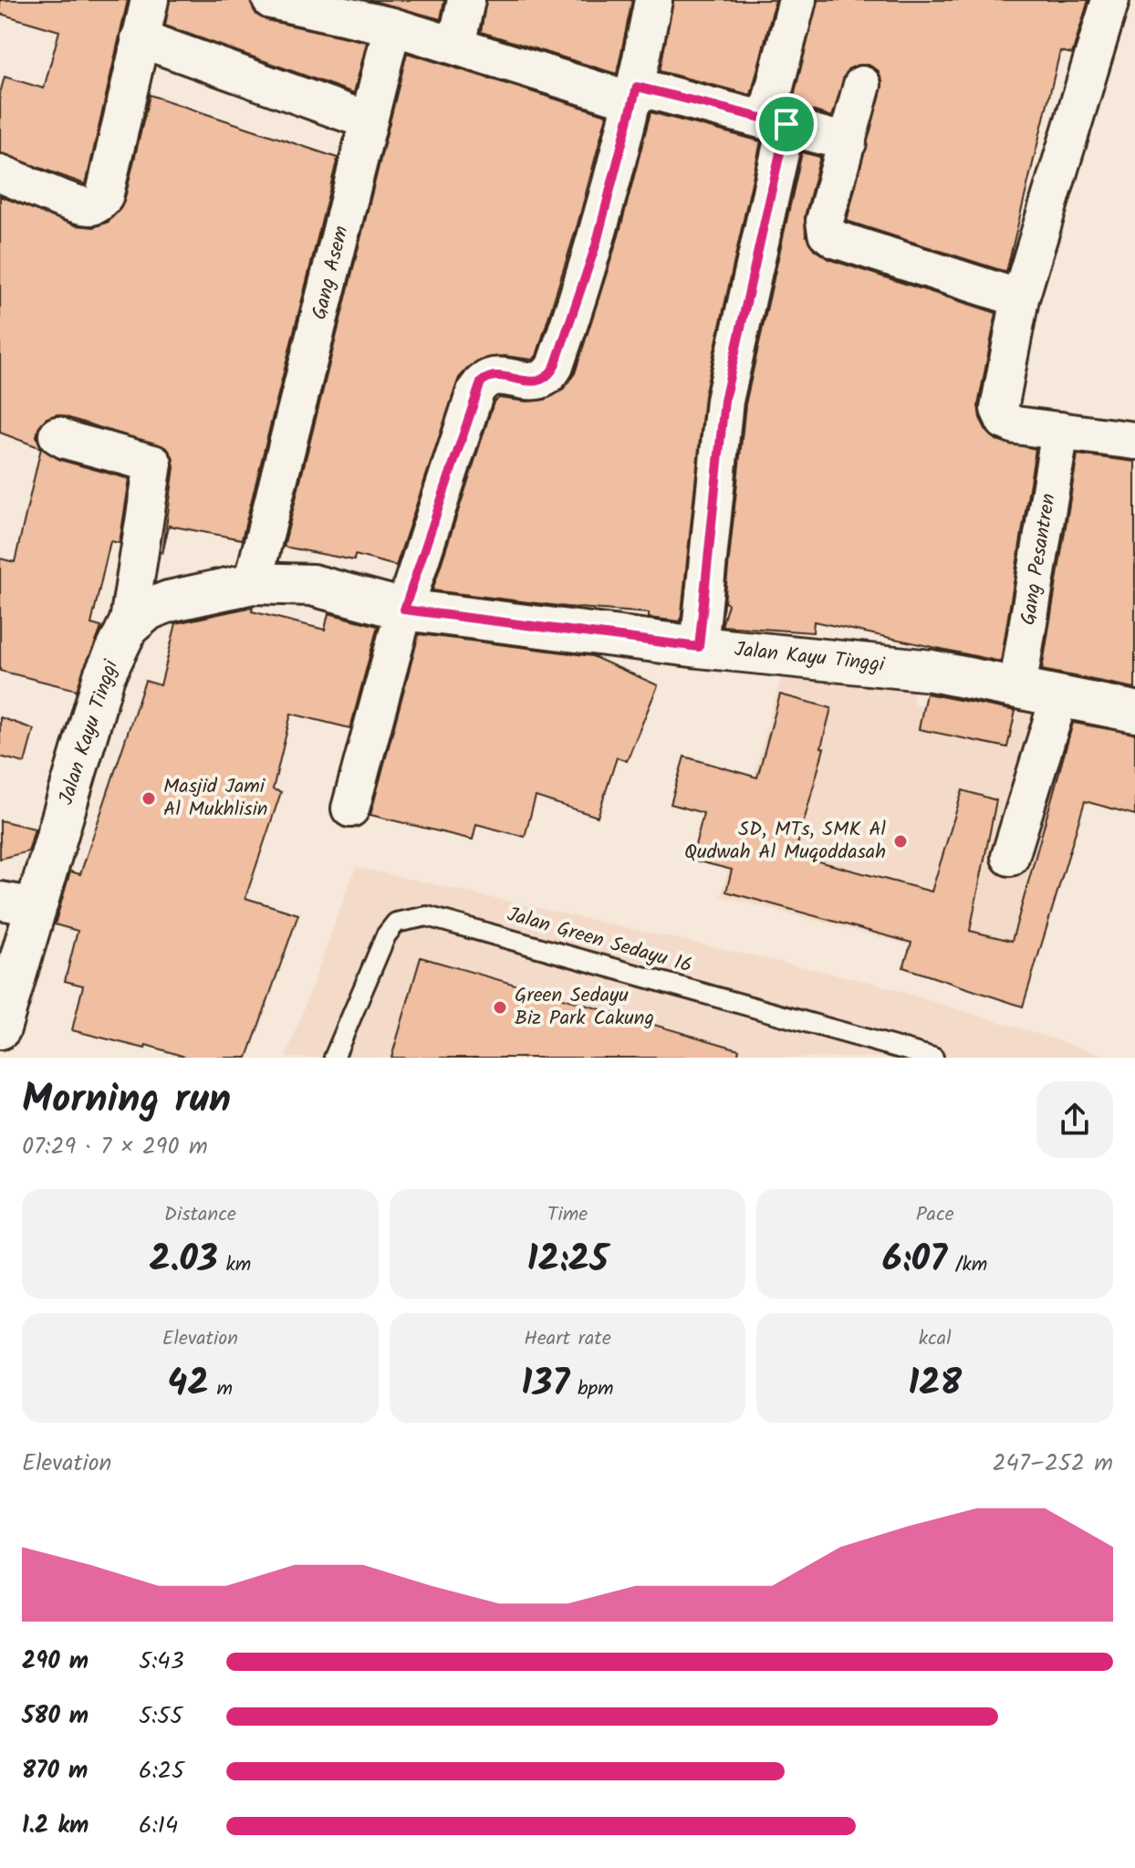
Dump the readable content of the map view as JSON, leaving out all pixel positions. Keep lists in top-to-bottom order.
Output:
{
  "streets": {
    "street": ["Gang Asem", "Gang Pesantren", "Jalan Kayu Tinggi"],
    "lane": ["Jalan Green Sedayu 16"]
  },
  "crossings": [
    ["Gang Asem", "Jalan Kayu Tinggi"],
    ["Gang Pesantren", "Jalan Kayu Tinggi"]
  ],
  "places": ["Masjid Jami Al Mukhlisin", "SD, MTs, SMK Al Qudwah Al Muqoddasah", "Green Sedayu Biz Park Cakung"],
  "page": {
    "heading": ["Morning run", "07:29 · 7 × 290 m"],
    "stats": [
      ["Distance", "2.03 km"],
      ["Time", "12:25"],
      ["Pace", "6:07 /km"],
      ["Elevation", "42 m"],
      ["Heart rate", "137 bpm"],
      ["kcal", "128"]
    ],
    "chart": ["Elevation", "247–252 m"],
    "list": [
      {
        "name": "290 m",
        "note": "5:43"
      },
      {
        "name": "580 m",
        "note": "5:55"
      },
      {
        "name": "870 m",
        "note": "6:25"
      },
      {
        "name": "1.2 km",
        "note": "6:14"
      }
    ]
  }
}
